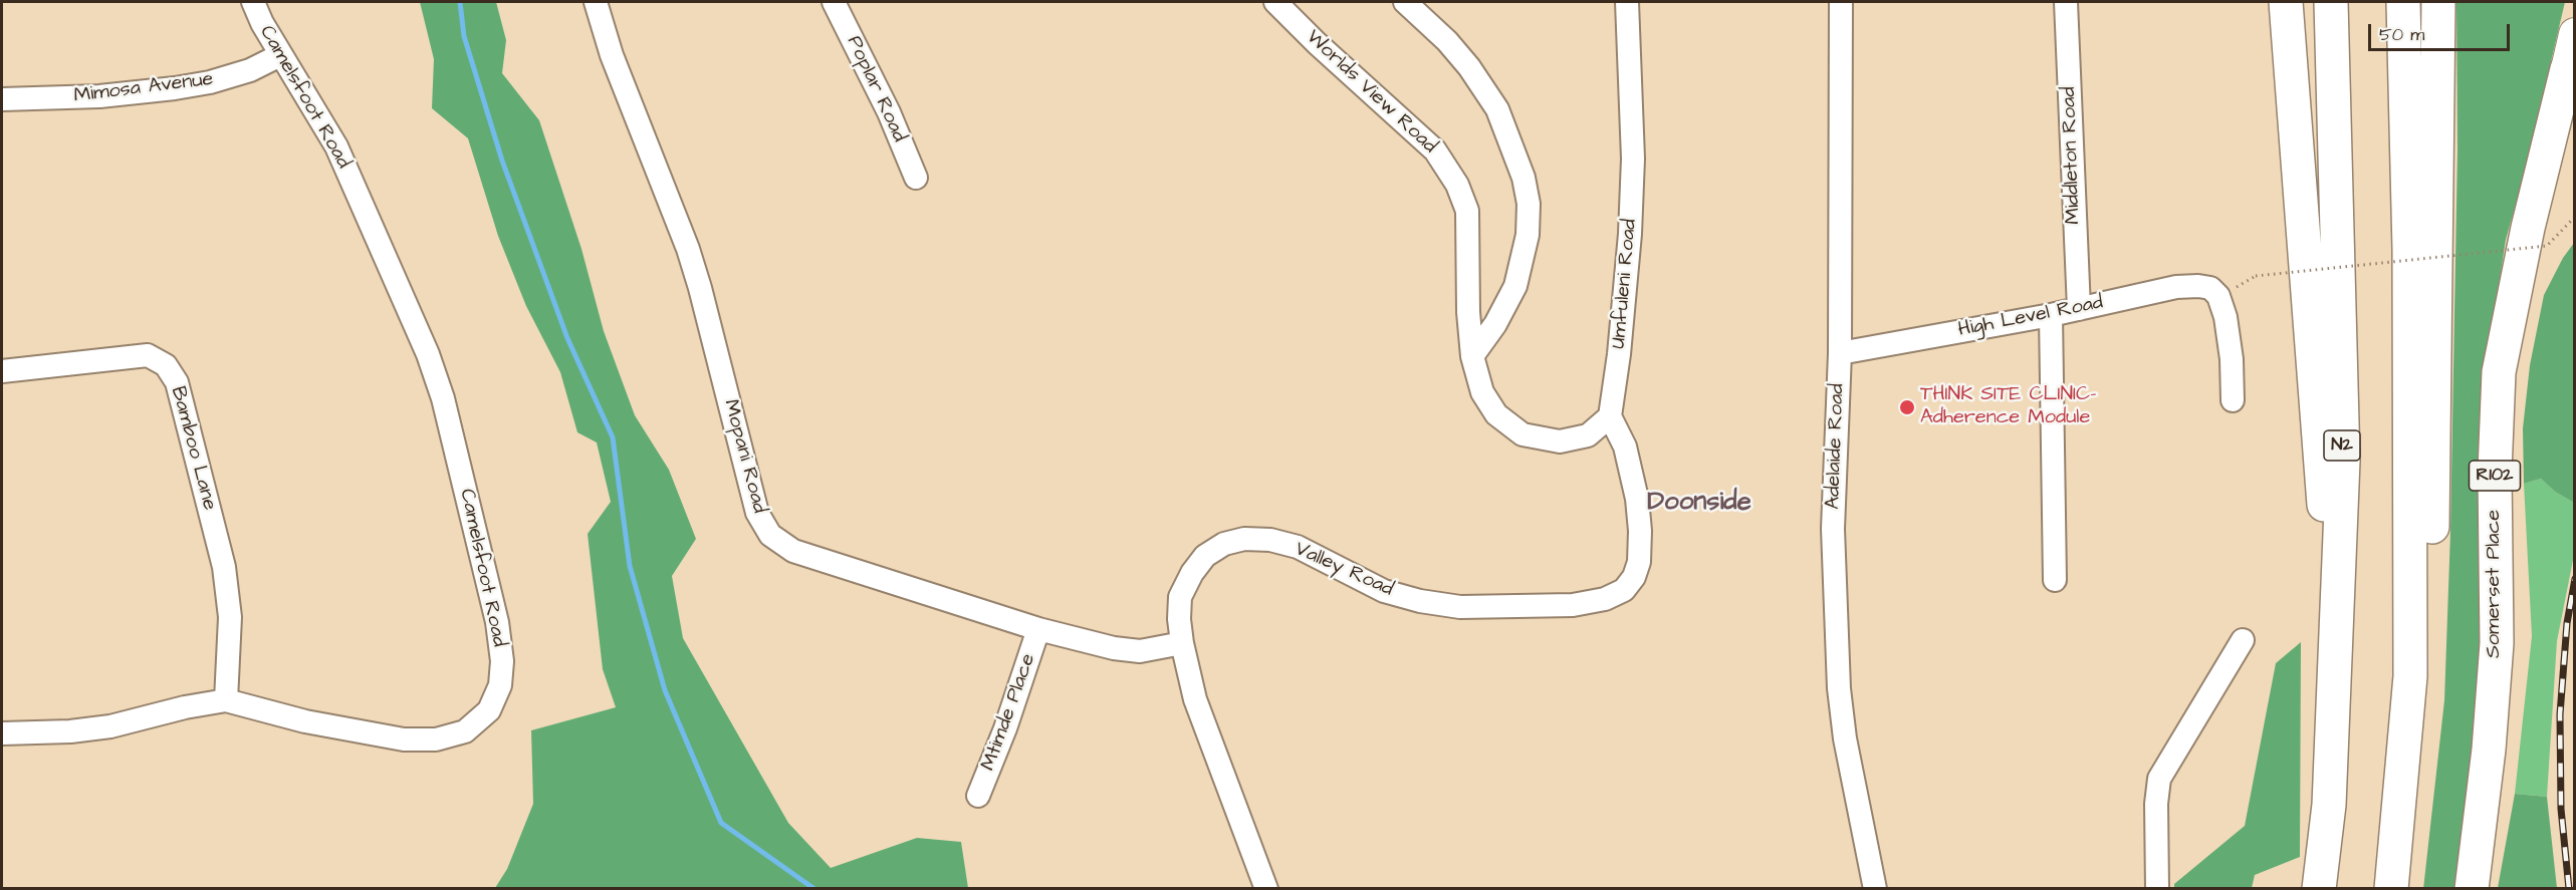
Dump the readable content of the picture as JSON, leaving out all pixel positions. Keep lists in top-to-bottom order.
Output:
{
  "streets": {
    "main road": ["N2", "R102", "Somerset Place"],
    "street": [
      "Mimosa Avenue",
      "Poplar Road",
      "Worlds View Road",
      "Camelsfoot Road",
      "Middleton Road",
      "Umfuleni Road",
      "High Level Road",
      "Adelaide Road",
      "Bamboo Lane",
      "Mopani Road",
      "Valley Road",
      "Mtimde Place"
    ]
  },
  "crossings": [
    ["Mimosa Avenue", "Camelsfoot Road"],
    ["Worlds View Road", "Umfuleni Road"],
    ["Worlds View Road", "Valley Road"],
    ["Camelsfoot Road", "Bamboo Lane"],
    ["Middleton Road", "High Level Road"],
    ["Umfuleni Road", "Valley Road"],
    ["High Level Road", "Adelaide Road"],
    ["Mopani Road", "Valley Road"],
    ["Mopani Road", "Mtimde Place"]
  ],
  "districts": ["Doonside"],
  "places": ["THINK SITE CLINIC- Adherence Module"],
  "scale_bar": "50 m"
}
